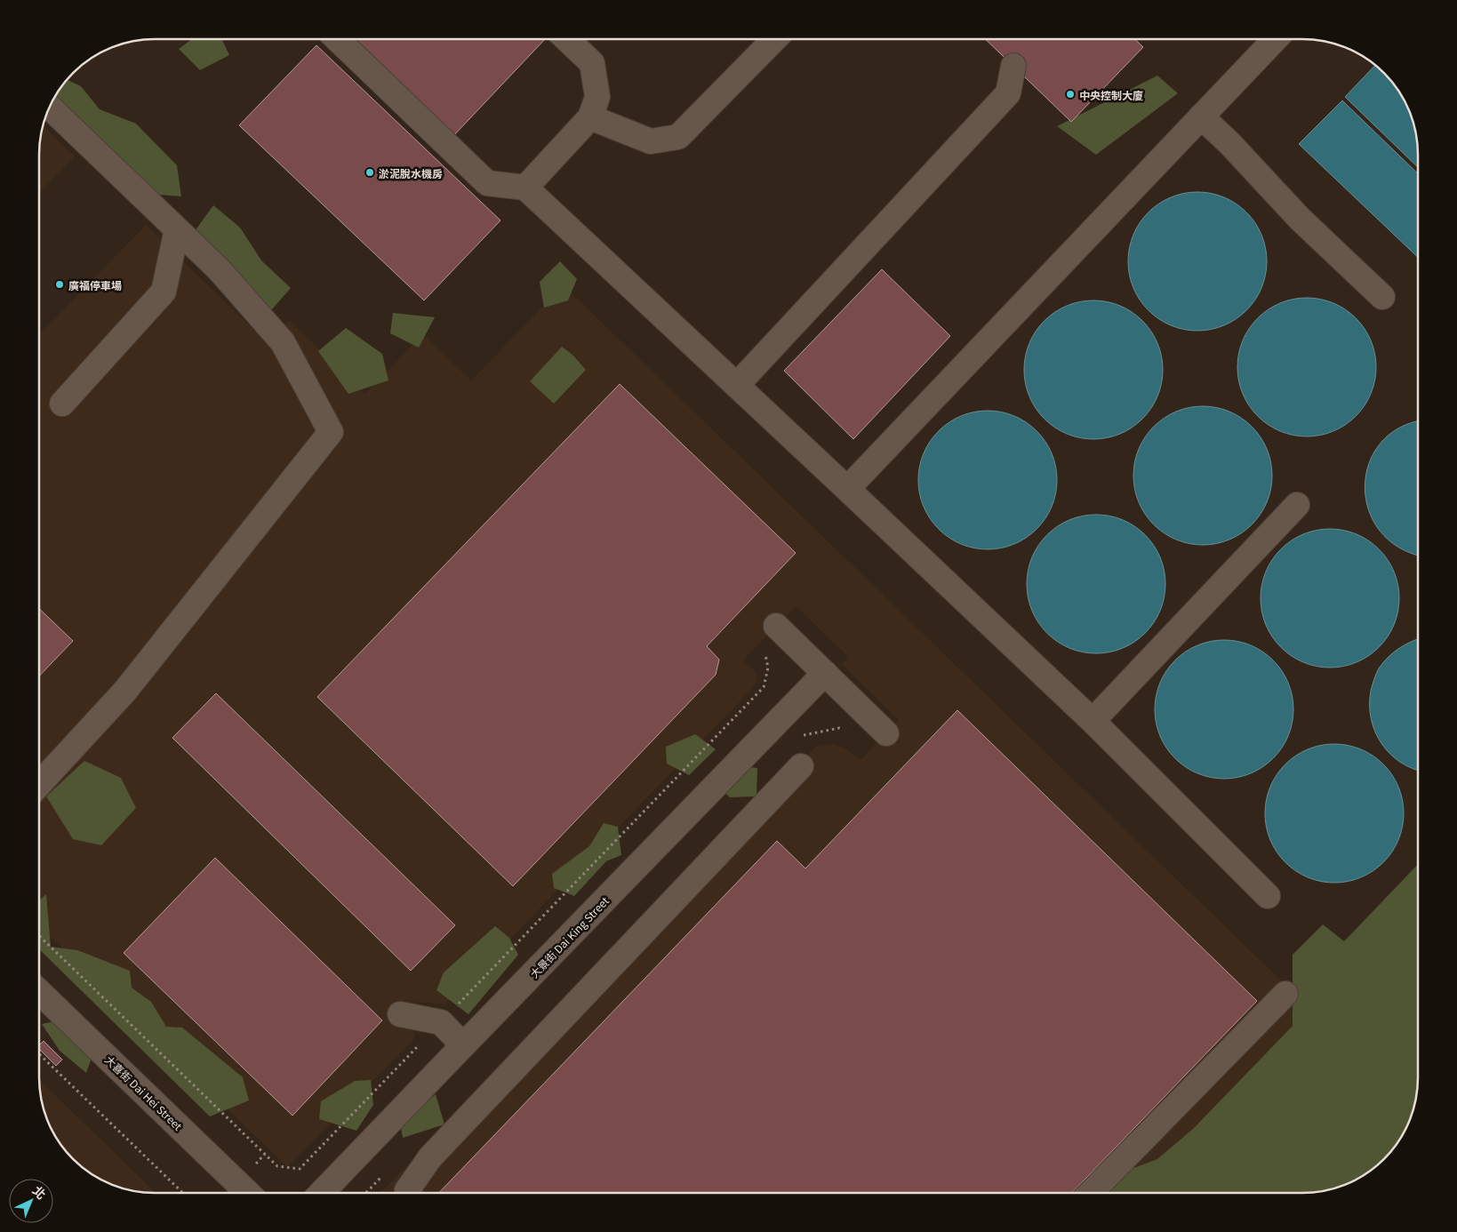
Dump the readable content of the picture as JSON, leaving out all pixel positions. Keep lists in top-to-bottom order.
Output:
{
  "streets": {
    "street": ["大景街 Dai King Street", "大喜街 Dai Hei Street"]
  },
  "places": ["中央控制大廈", "淤泥脫水機房", "廣福停車場"],
  "north": "top right"
}
